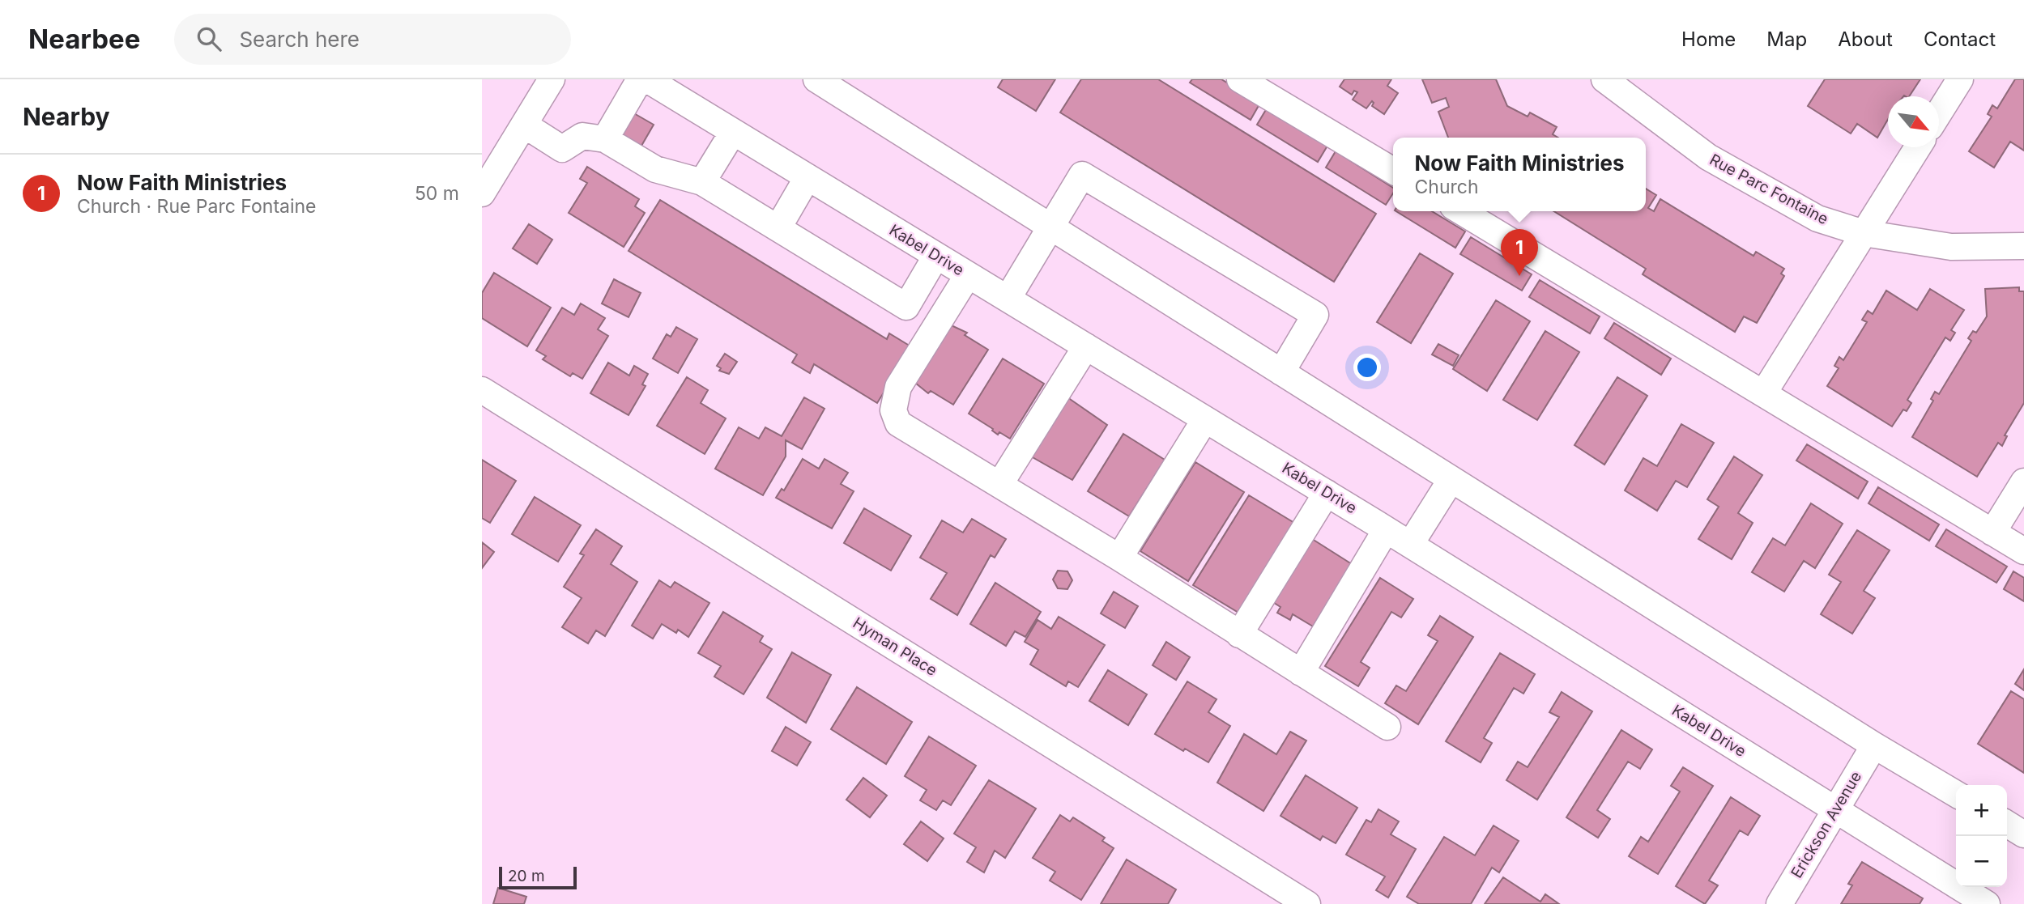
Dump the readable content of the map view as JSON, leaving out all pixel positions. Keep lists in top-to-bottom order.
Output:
{
  "streets": {
    "street": [
      "Rue Parc Fontaine",
      "Kabel Drive",
      "Hyman Place",
      "Erickson Avenue"
    ]
  },
  "crossings": [
    ["Kabel Drive", "Erickson Avenue"]
  ],
  "scale_bar": "20 m",
  "north": "bottom right",
  "page": {
    "header": "Nearbee",
    "search": "Search here",
    "nav": [
      "Home",
      "Map",
      "About",
      "Contact"
    ],
    "heading": "Nearby",
    "popup": ["Now Faith Ministries", "Church"],
    "list": [
      {
        "mark": "1",
        "name": "Now Faith Ministries",
        "note": "Church · Rue Parc Fontaine",
        "value": "50 m"
      }
    ],
    "pins": "1",
    "map_buttons": ["+", "−"],
    "scale": "20 m"
  }
}
